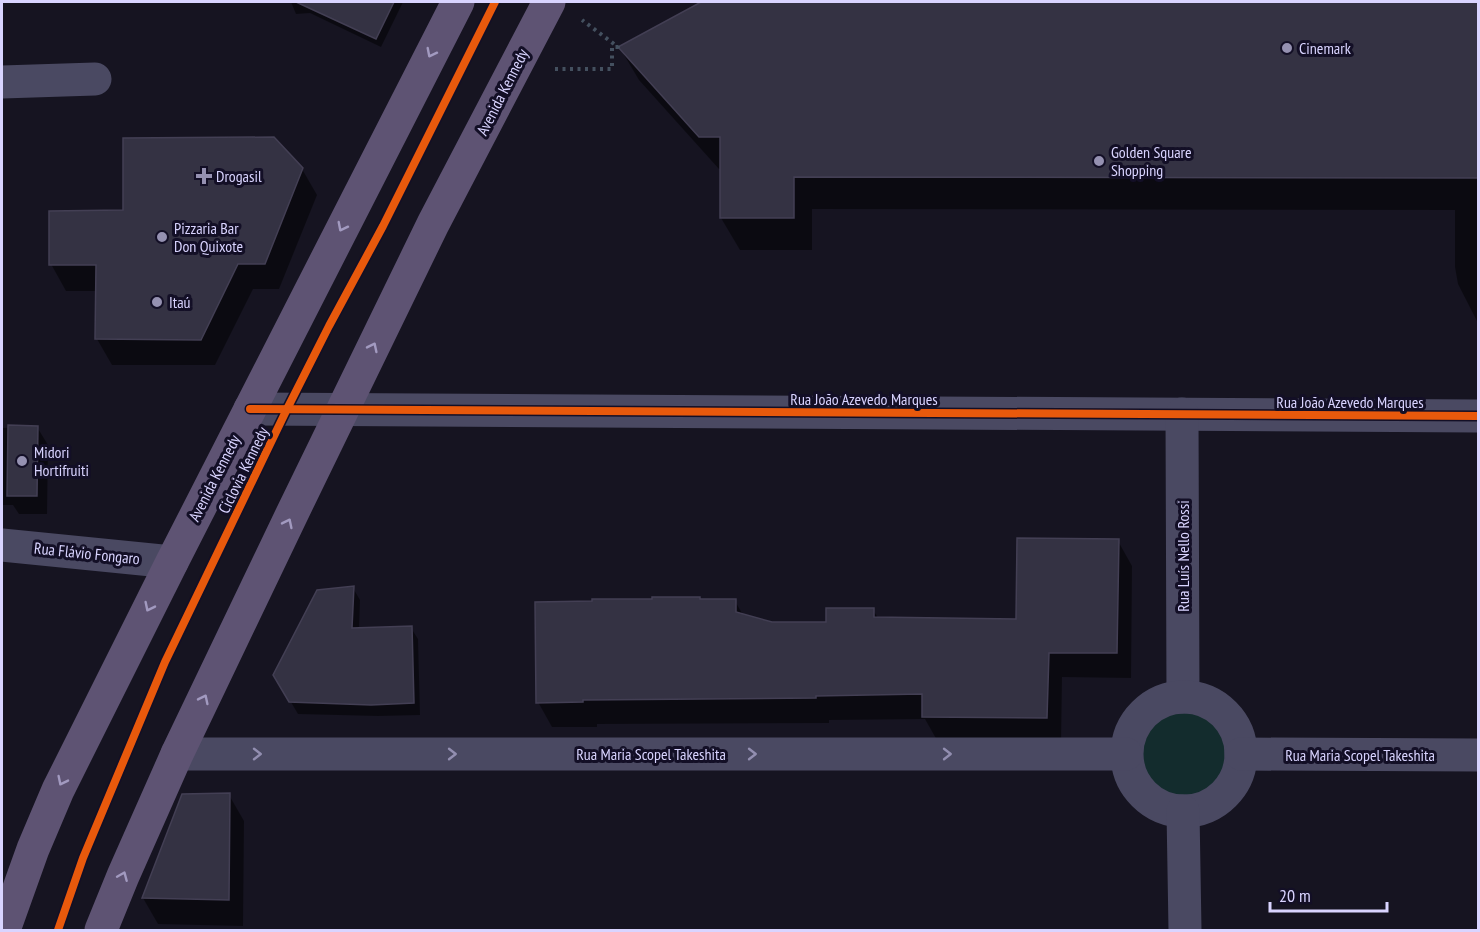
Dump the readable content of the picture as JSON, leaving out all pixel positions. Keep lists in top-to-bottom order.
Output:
{
  "streets": {
    "main road": ["Avenida Kennedy"],
    "street": [
      "Rua João Azevedo Marques",
      "Rua Flávio Fongaro",
      "Rua Luís Nello Rossi",
      "Rua Maria Scopel Takeshita"
    ],
    "cycle path": ["Ciclovia Kennedy"]
  },
  "crossings": [
    ["Avenida Kennedy", "Rua João Azevedo Marques"],
    ["Avenida Kennedy", "Rua Flávio Fongaro"],
    ["Avenida Kennedy", "Rua Maria Scopel Takeshita"],
    ["Rua João Azevedo Marques", "Rua Luís Nello Rossi"],
    ["Rua Luís Nello Rossi", "Rua Maria Scopel Takeshita"]
  ],
  "one_way": ["Rua Maria Scopel Takeshita"],
  "places": {
    "other": [
      "Cinemark",
      "Golden Square Shopping",
      "Pizzaria Bar Don Quixote",
      "Itaú",
      "Midori Hortifruiti"
    ],
    "health": ["Drogasil"]
  },
  "scale_bar": "20 m"
}
